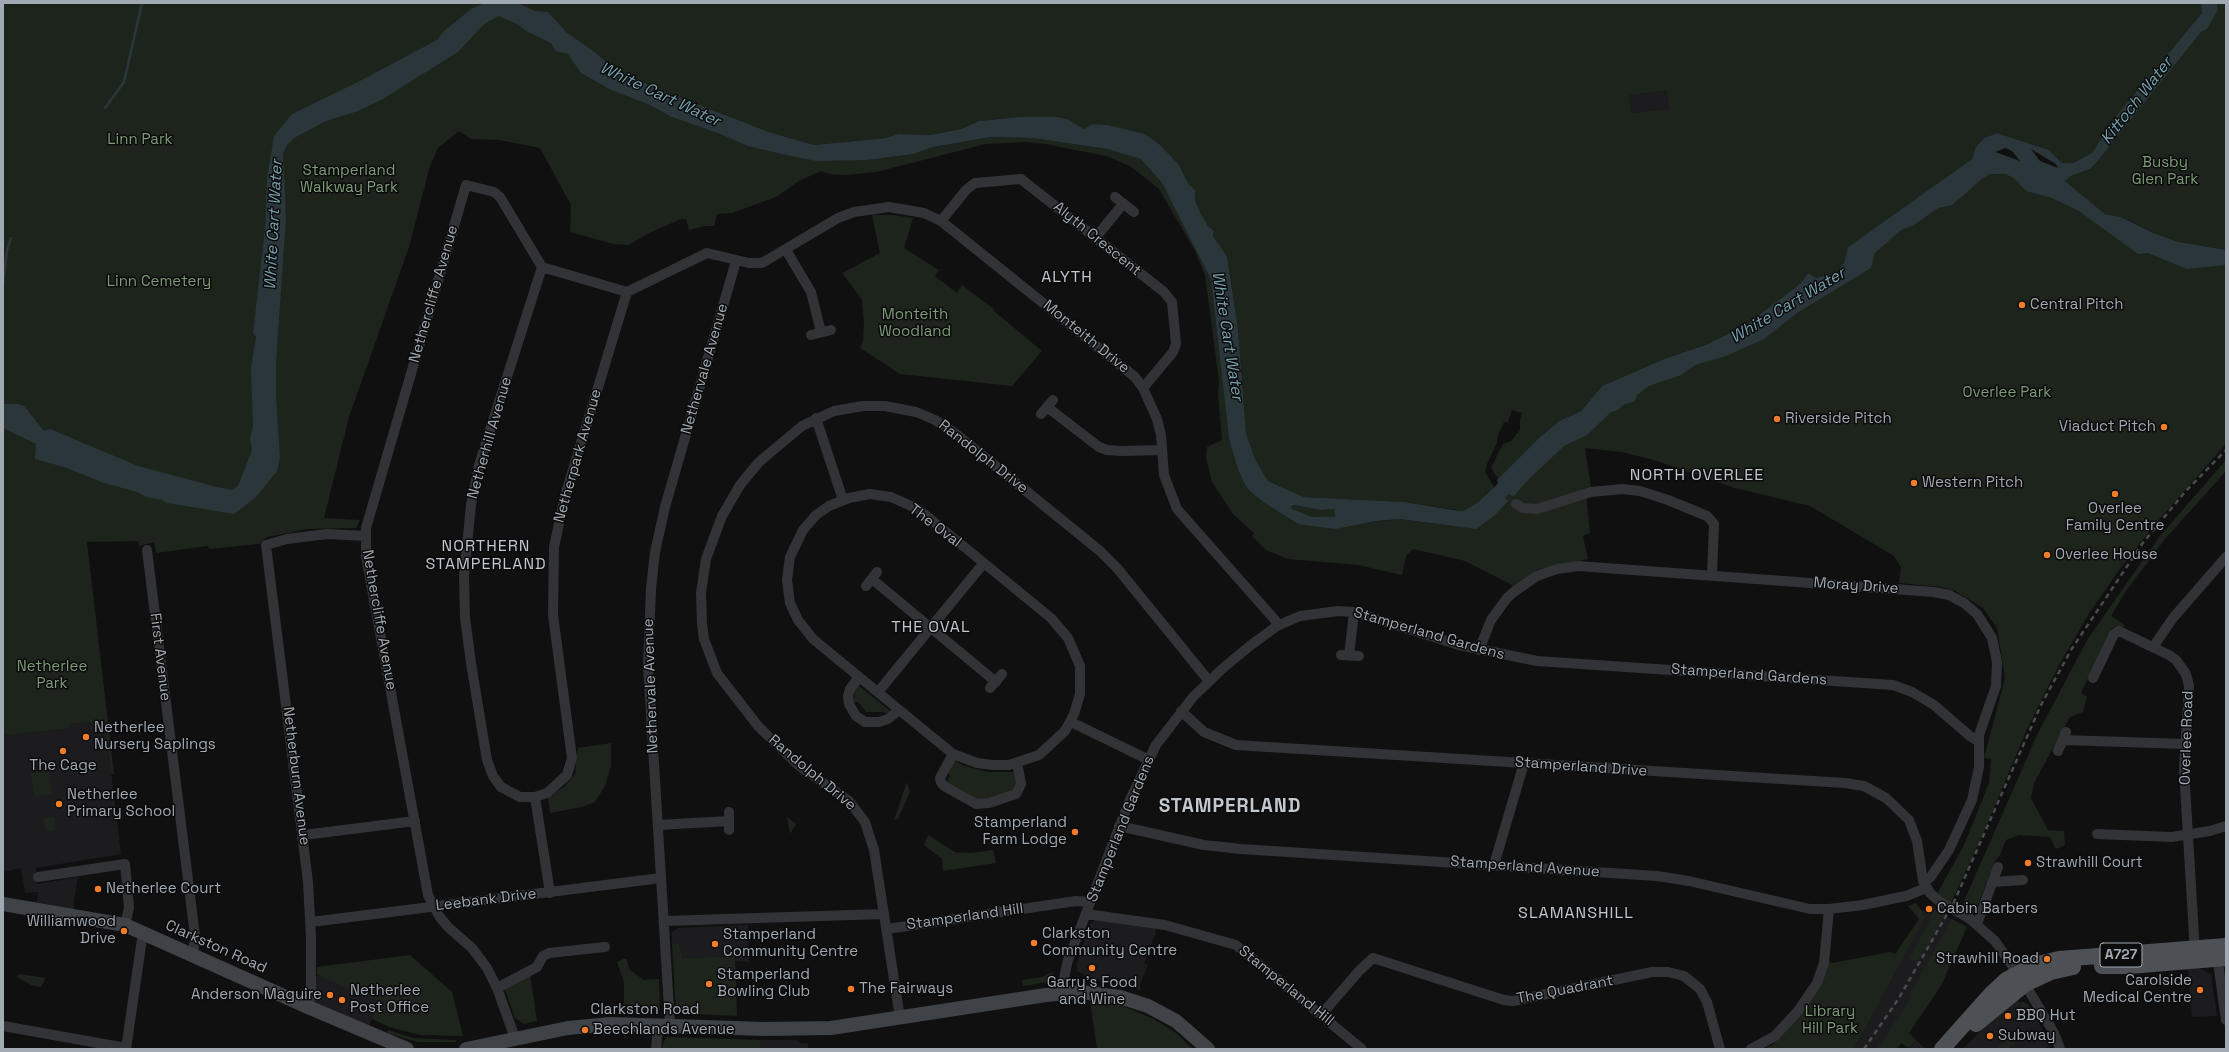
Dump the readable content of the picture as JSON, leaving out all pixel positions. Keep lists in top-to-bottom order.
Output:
{
  "streets": {
    "main road": ["Clarkston Road", "A727"],
    "street": [
      "Alyth Crescent",
      "Nethercliffe Avenue",
      "Monteith Drive",
      "Nethervale Avenue",
      "Netherhill Avenue",
      "Netherpark Avenue",
      "Randolph Drive",
      "The Oval",
      "Moray Drive",
      "Stamperland Gardens",
      "First Avenue",
      "Overlee Road",
      "Stamperland Drive",
      "Netherburn Avenue",
      "Stamperland Avenue",
      "Leebank Drive",
      "Stamperland Hill",
      "The Quadrant"
    ]
  },
  "crossings": [
    ["Alyth Crescent", "Monteith Drive"],
    ["Nethercliffe Avenue", "Netherhill Avenue"],
    ["Nethercliffe Avenue", "Netherburn Avenue"],
    ["Nethercliffe Avenue", "Leebank Drive"],
    ["Nethercliffe Avenue", "Clarkston Road"],
    ["Monteith Drive", "Nethervale Avenue"],
    ["Monteith Drive", "Netherpark Avenue"],
    ["Monteith Drive", "Stamperland Gardens"],
    ["Nethervale Avenue", "Leebank Drive"],
    ["Nethervale Avenue", "Stamperland Hill"],
    ["Nethervale Avenue", "Clarkston Road"],
    ["Netherhill Avenue", "Netherpark Avenue"],
    ["Randolph Drive", "Stamperland Gardens"],
    ["Randolph Drive", "Stamperland Hill"],
    ["Randolph Drive", "Clarkston Road"],
    ["Moray Drive", "Stamperland Gardens"],
    ["Moray Drive", "Stamperland Drive"],
    ["Moray Drive", "Stamperland Avenue"],
    ["Stamperland Gardens", "Stamperland Drive"],
    ["Stamperland Gardens", "Stamperland Avenue"],
    ["Stamperland Gardens", "Stamperland Hill"],
    ["Stamperland Gardens", "Clarkston Road"],
    ["First Avenue", "Clarkston Road"],
    ["Overlee Road", "A727"],
    ["Stamperland Drive", "Stamperland Avenue"],
    ["Netherburn Avenue", "Leebank Drive"],
    ["Netherburn Avenue", "Clarkston Road"],
    ["Stamperland Hill", "The Quadrant"]
  ],
  "districts": [
    "ALYTH",
    "NORTH OVERLEE",
    "NORTHERN STAMPERLAND",
    "THE OVAL",
    "STAMPERLAND",
    "SLAMANSHILL"
  ],
  "water": ["White Cart Water", "Kittoch Water"],
  "parks": [
    "Linn Park",
    "Busby Glen Park",
    "Stamperland Walkway Park",
    "Linn Cemetery",
    "Monteith Woodland",
    "Overlee Park",
    "Netherlee Park",
    "Library Hill Park"
  ],
  "places": [
    "Central Pitch",
    "Riverside Pitch",
    "Viaduct Pitch",
    "Western Pitch",
    "Overlee Family Centre",
    "Overlee House",
    "Netherlee Nursery Saplings",
    "The Cage",
    "Netherlee Primary School",
    "Stamperland Farm Lodge",
    "Strawhill Court",
    "Netherlee Court",
    "Cabin Barbers",
    "Williamwood Drive",
    "Clarkston Community Centre",
    "Stamperland Community Centre",
    "Strawhill Road",
    "Garry's Food and Wine",
    "Stamperland Bowling Club",
    "The Fairways",
    "Carolside Medical Centre",
    "Anderson Maguire",
    "Netherlee Post Office",
    "BBQ Hut",
    "Beechlands Avenue",
    "Subway"
  ]
}
